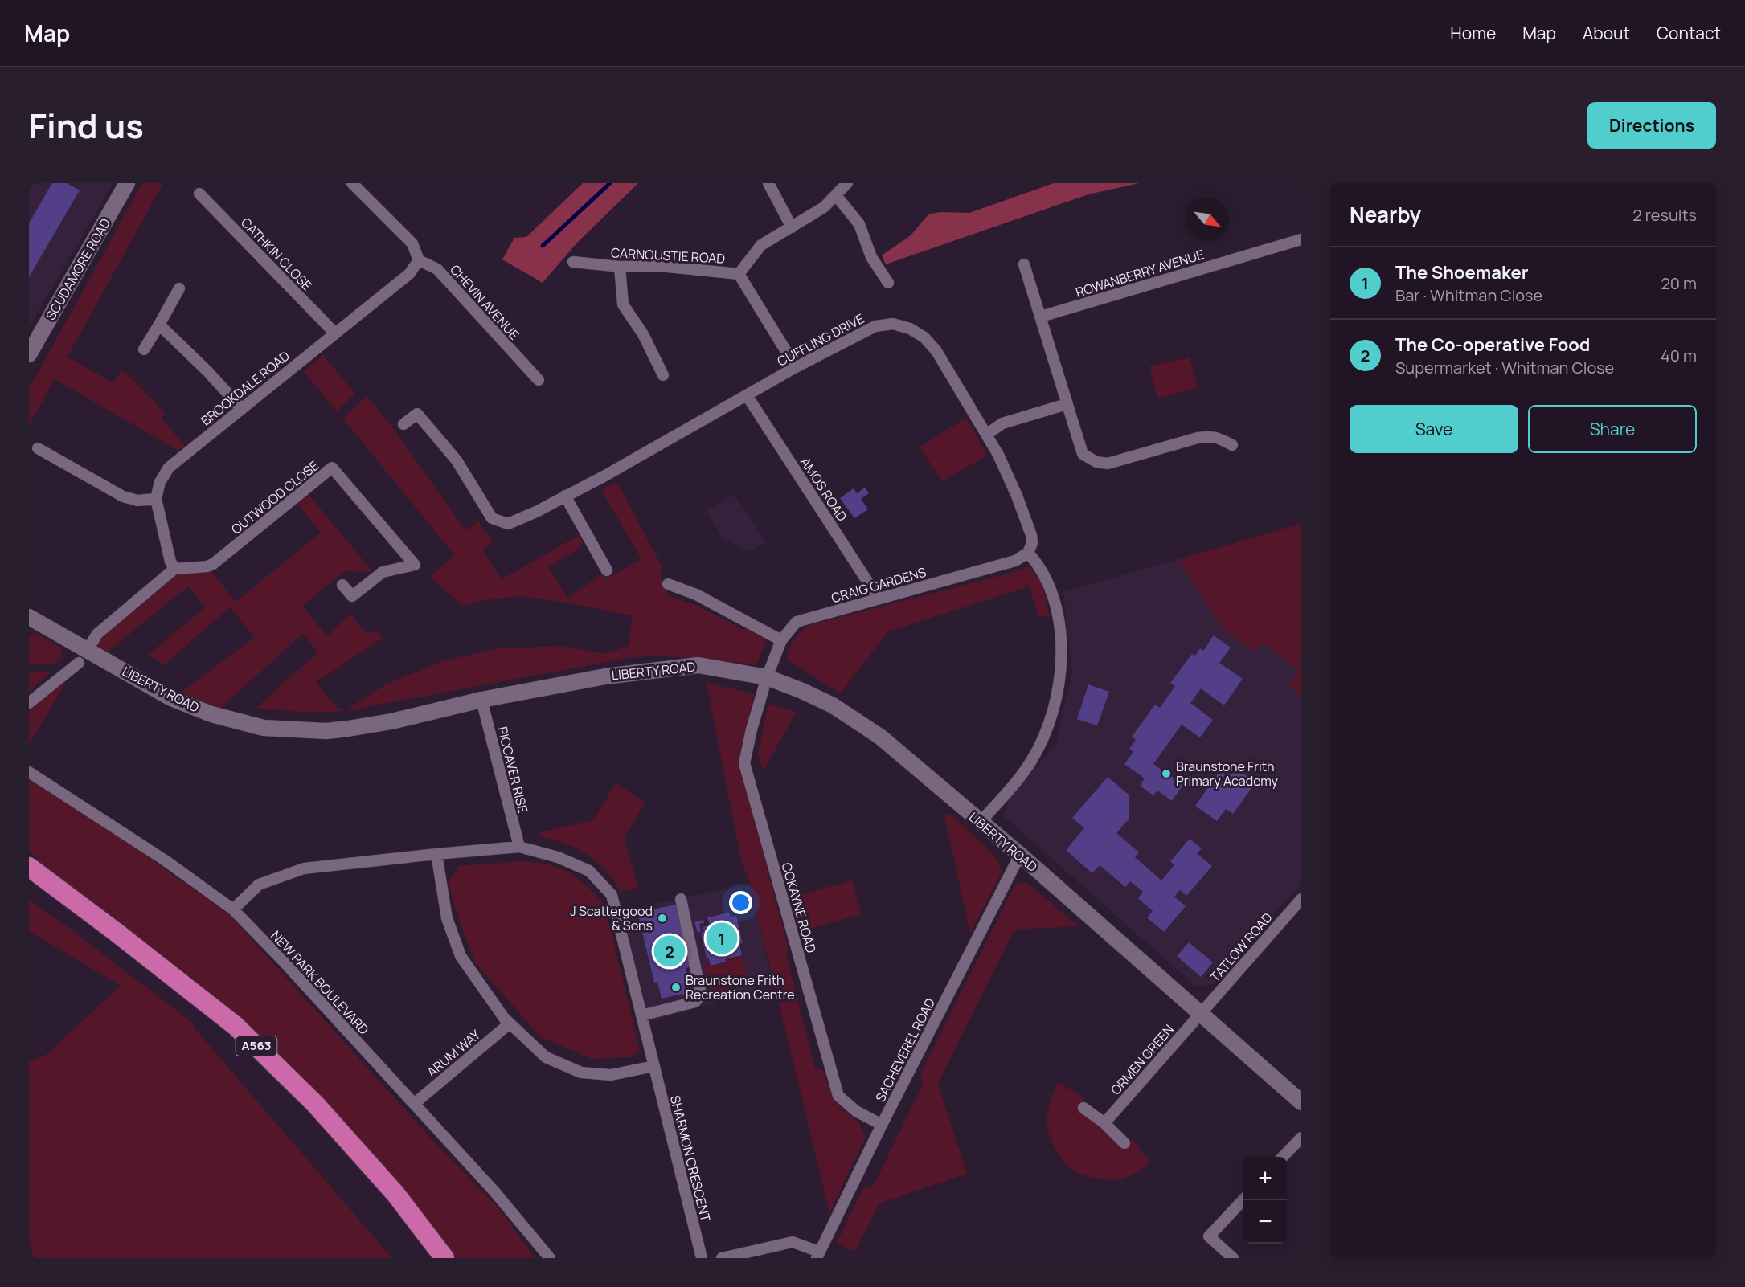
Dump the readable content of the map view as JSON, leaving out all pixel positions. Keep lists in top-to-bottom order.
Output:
{
  "streets": {
    "highway": ["A563"],
    "street": [
      "CATHKIN CLOSE",
      "CARNOUSTIE ROAD",
      "SCUDAMORE ROAD",
      "ROWANBERRY AVENUE",
      "CHEVIN AVENUE",
      "CUFFLING DRIVE",
      "BROOKDALE ROAD",
      "AMOS ROAD",
      "OUTWOOD CLOSE",
      "CRAIG GARDENS",
      "LIBERTY ROAD",
      "PICCAVER RISE",
      "COKAYNE ROAD",
      "TATLOW ROAD",
      "NEW PARK BOULEVARD",
      "SACHEVEREL ROAD",
      "ARUM WAY",
      "ORMEN GREEN",
      "SHARMON CRESCENT"
    ]
  },
  "crossings": [
    ["CATHKIN CLOSE", "BROOKDALE ROAD"],
    ["CARNOUSTIE ROAD", "CUFFLING DRIVE"],
    ["CHEVIN AVENUE", "BROOKDALE ROAD"],
    ["CUFFLING DRIVE", "AMOS ROAD"],
    ["CUFFLING DRIVE", "CRAIG GARDENS"],
    ["AMOS ROAD", "CRAIG GARDENS"],
    ["CRAIG GARDENS", "LIBERTY ROAD"],
    ["CRAIG GARDENS", "COKAYNE ROAD"],
    ["LIBERTY ROAD", "PICCAVER RISE"],
    ["LIBERTY ROAD", "COKAYNE ROAD"],
    ["LIBERTY ROAD", "TATLOW ROAD"],
    ["LIBERTY ROAD", "SACHEVEREL ROAD"],
    ["LIBERTY ROAD", "ORMEN GREEN"],
    ["PICCAVER RISE", "SHARMON CRESCENT"],
    ["COKAYNE ROAD", "SACHEVEREL ROAD"],
    ["TATLOW ROAD", "ORMEN GREEN"],
    ["NEW PARK BOULEVARD", "ARUM WAY"],
    ["NEW PARK BOULEVARD", "SHARMON CRESCENT"]
  ],
  "places": ["Braunstone Frith Primary Academy", "J Scattergood & Sons", "Braunstone Frith Recreation Centre"],
  "north": "bottom right",
  "page": {
    "header": "Map",
    "nav": [
      "Home",
      "Map",
      "About",
      "Contact"
    ],
    "title": "Find us",
    "buttons": [
      "Directions",
      ["Save", "Share"]
    ],
    "heading": ["Nearby", "2 results"],
    "list": [
      {
        "mark": "1",
        "name": "The Shoemaker",
        "note": "Bar · Whitman Close",
        "value": "20 m"
      },
      {
        "mark": "2",
        "name": "The Co-operative Food",
        "note": "Supermarket · Whitman Close",
        "value": "40 m"
      }
    ],
    "pins": ["1", "2"],
    "map_buttons": ["+", "−"]
  }
}
